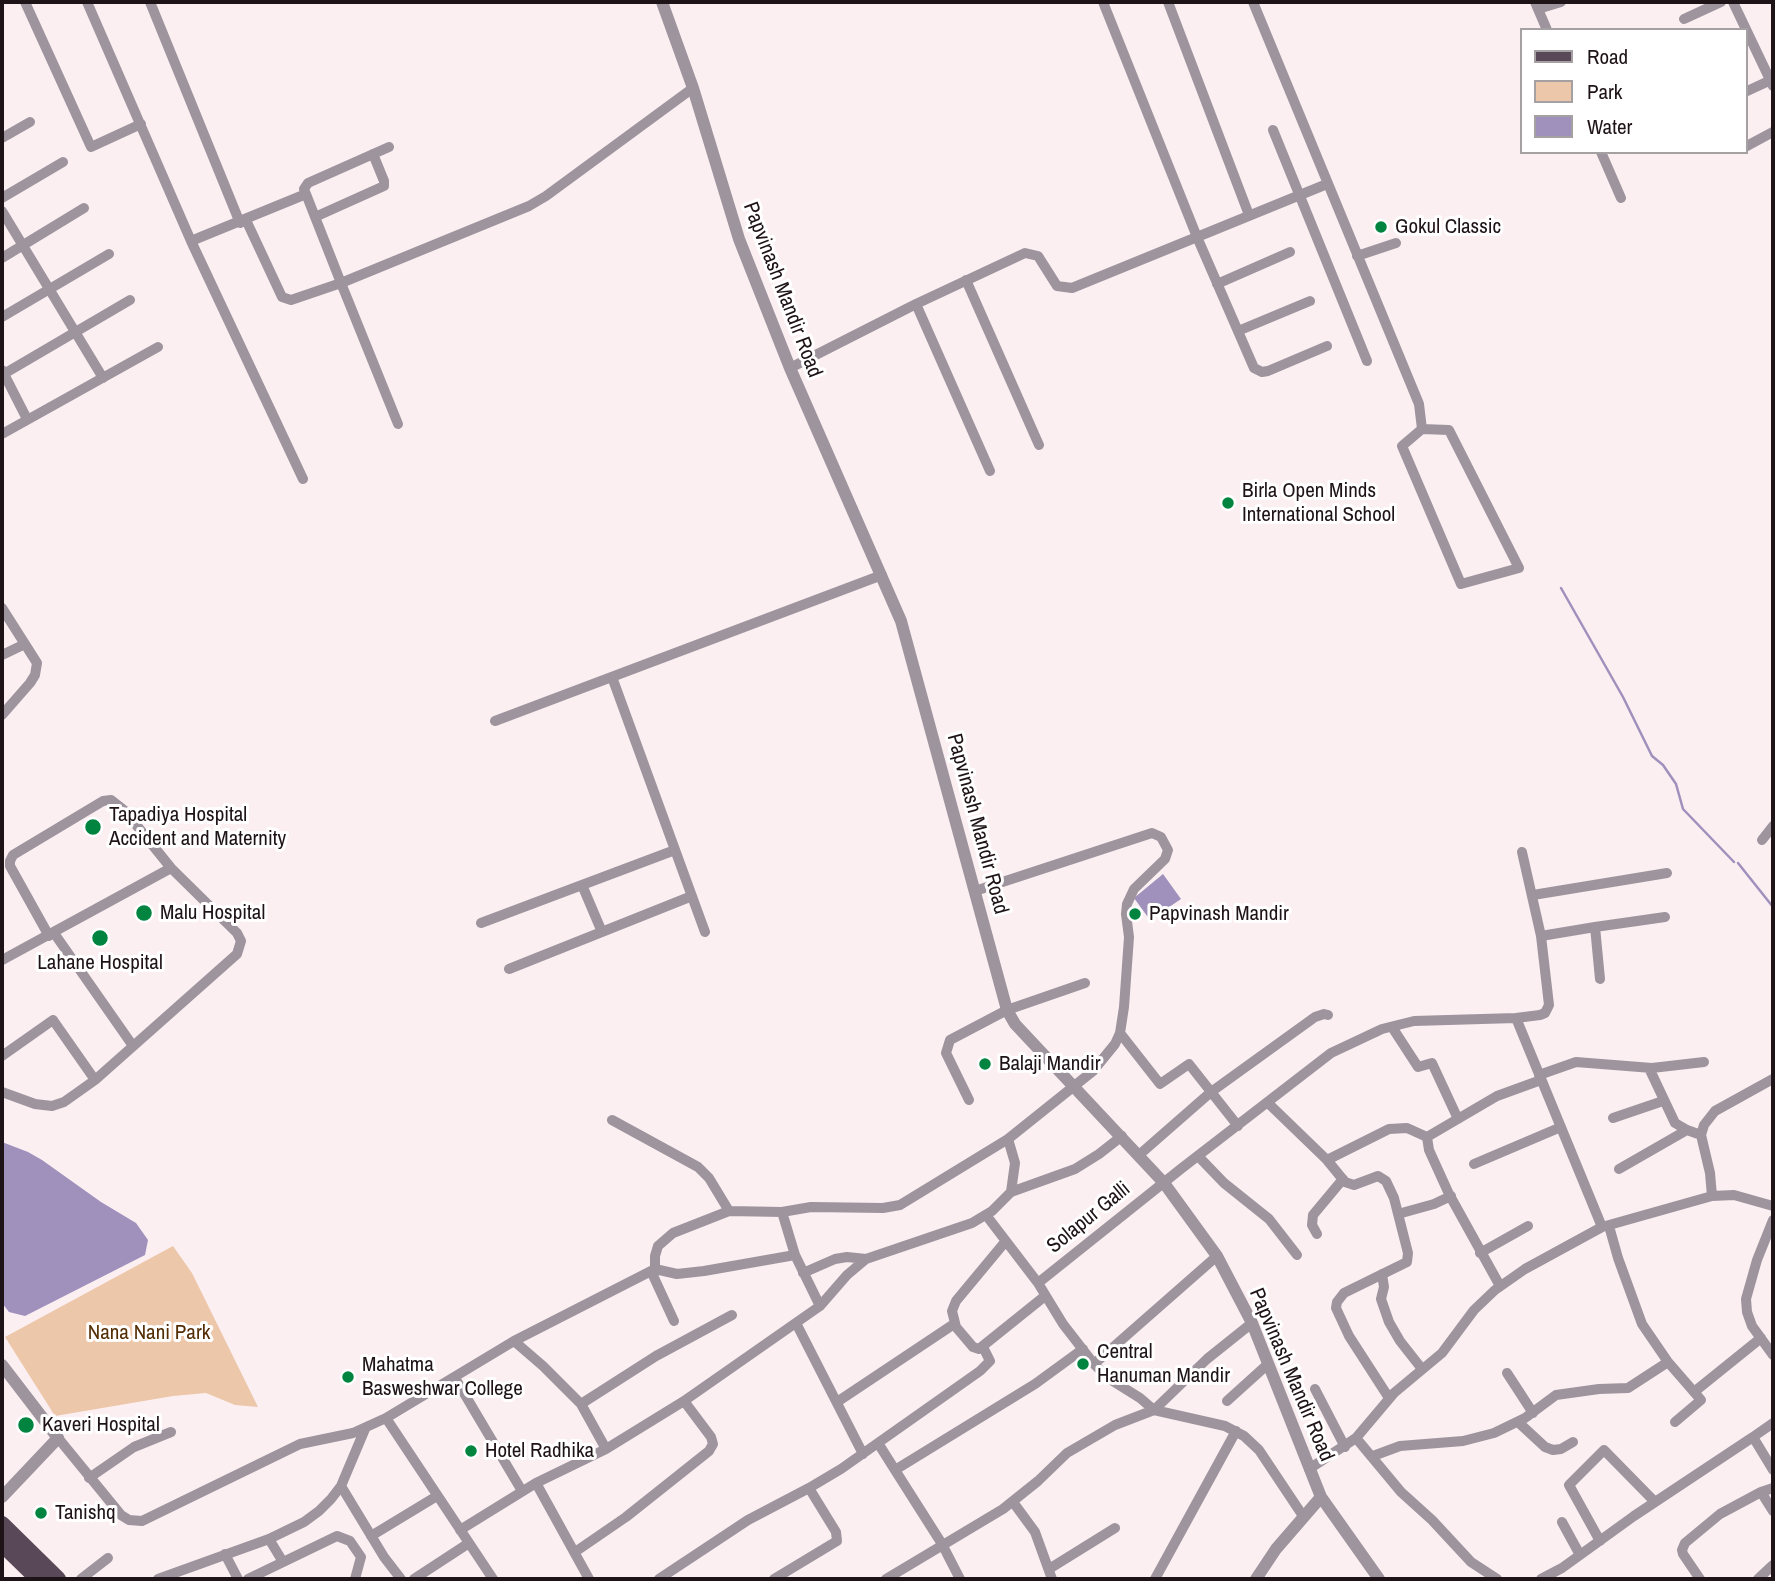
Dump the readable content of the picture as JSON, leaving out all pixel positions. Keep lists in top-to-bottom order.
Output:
{
  "streets": {
    "street": ["Papvinash Mandir Road", "Solapur Galli"]
  },
  "crossings": [
    ["Papvinash Mandir Road", "Solapur Galli"]
  ],
  "parks": ["Nana Nani Park"],
  "places": [
    "Gokul Classic",
    "Birla Open Minds International School",
    "Tapadiya Hospital Accident and Maternity",
    "Malu Hospital",
    "Papvinash Mandir",
    "Lahane Hospital",
    "Balaji Mandir",
    "Central Hanuman Mandir",
    "Mahatma Basweshwar College",
    "Kaveri Hospital",
    "Hotel Radhika",
    "Tanishq"
  ],
  "legend": ["Road", "Park", "Water"]
}
